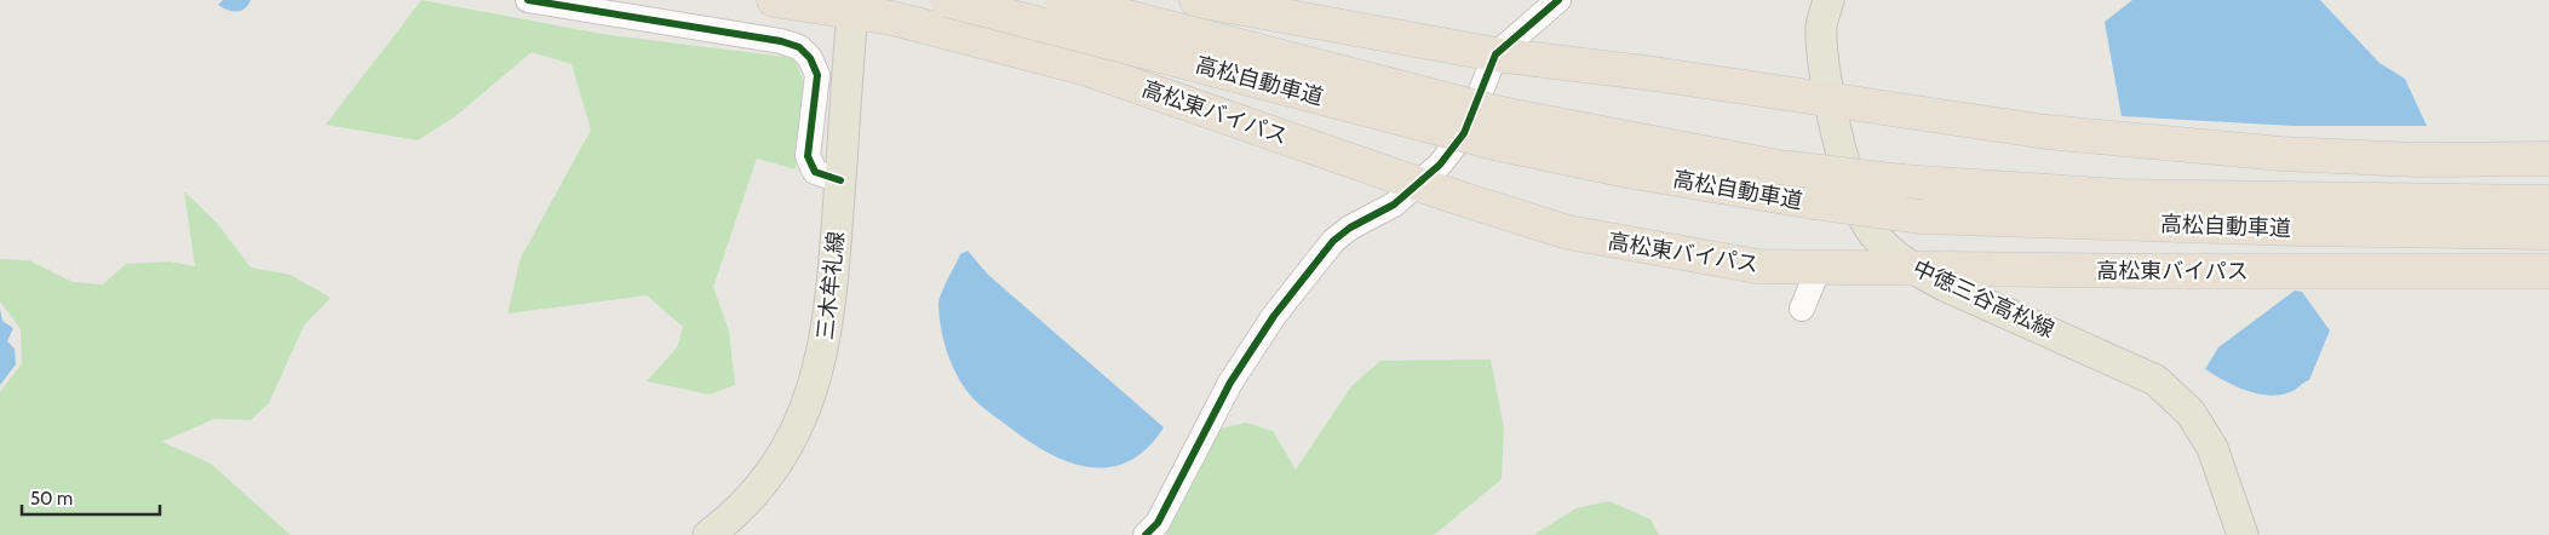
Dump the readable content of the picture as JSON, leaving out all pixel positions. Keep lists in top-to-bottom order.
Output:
{
  "streets": {
    "highway": ["高松自動車道", "高松東バイパス"],
    "main road": ["三木牟礼線", "中徳三谷高松線"]
  },
  "crossings": [
    ["高松東バイパス", "三木牟礼線"],
    ["高松東バイパス", "中徳三谷高松線"]
  ],
  "scale_bar": "50 m"
}
